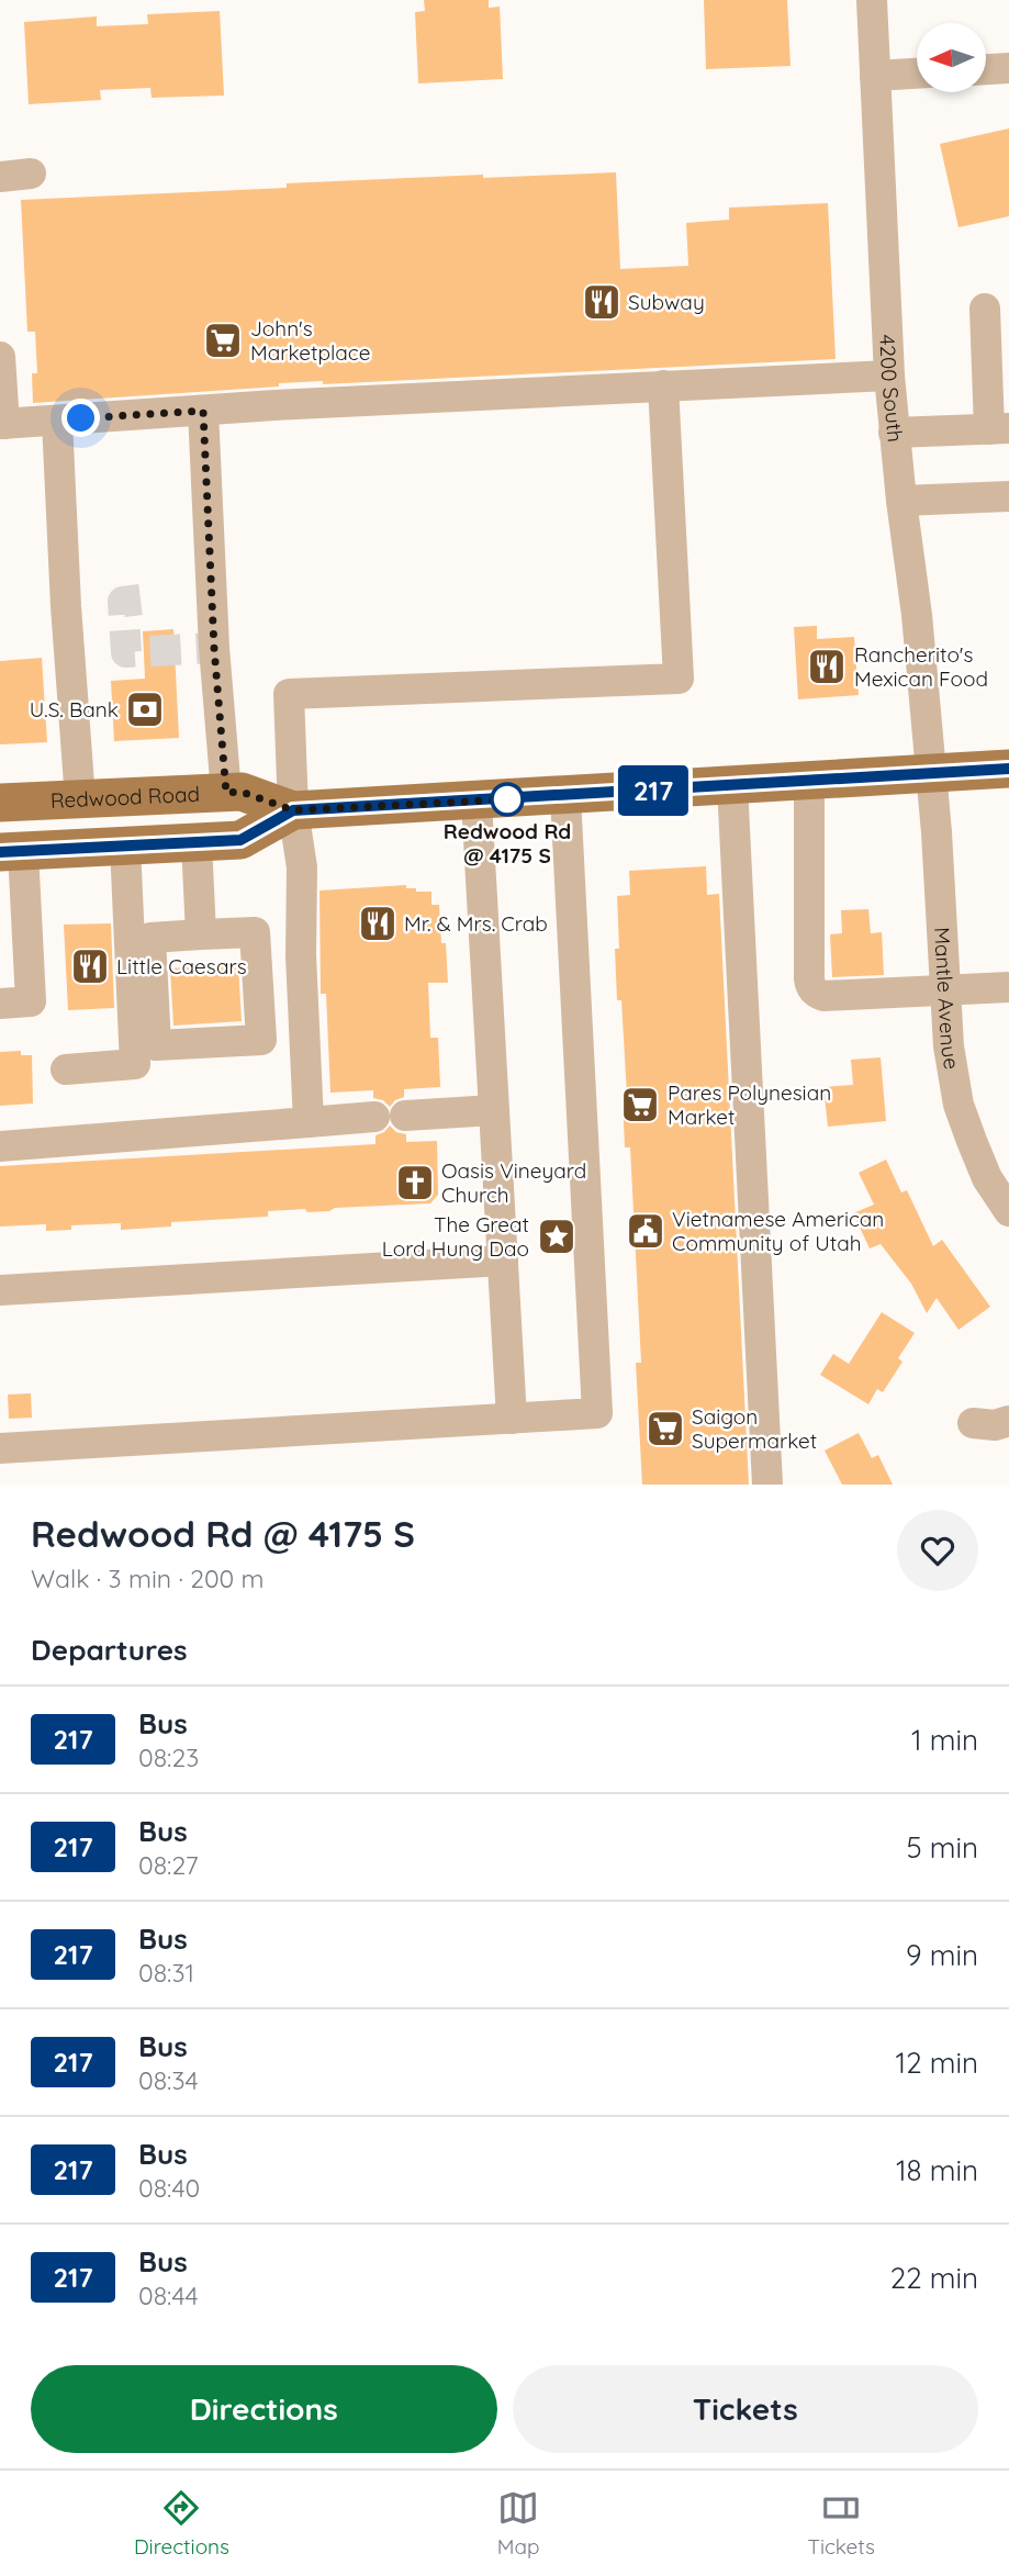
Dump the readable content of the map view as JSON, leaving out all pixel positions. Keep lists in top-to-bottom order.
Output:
{
  "streets": {
    "main road": ["Redwood Road"],
    "street": ["4200 South", "Mantle Avenue"]
  },
  "crossings": [
    ["4200 South", "Redwood Road"],
    ["4200 South", "Mantle Avenue"],
    ["Redwood Road", "Mantle Avenue"]
  ],
  "places": {
    "restaurant": [
      "Subway",
      "Rancherito's Mexican Food",
      "Mr. & Mrs. Crab",
      "Little Caesars"
    ],
    "supermarket": ["John's Marketplace", "Pares Polynesian Market", "Saigon Supermarket"],
    "bank": ["U.S. Bank"],
    "other": ["Redwood Rd @ 4175 S"],
    "church": ["Oasis Vineyard Church"],
    "public building": ["Vietnamese American Community of Utah"],
    "place": ["The Great Lord Hung Dao"]
  },
  "lines": ["bus line 217"],
  "north": "left",
  "page": {
    "on_map": "217",
    "heading": [
      ["Redwood Rd @ 4175 S", "Walk · 3 min · 200 m"],
      "Departures"
    ],
    "list": [
      {
        "mark": "217",
        "name": "Bus",
        "note": "08:23",
        "value": "1 min"
      },
      {
        "mark": "217",
        "name": "Bus",
        "note": "08:27",
        "value": "5 min"
      },
      {
        "mark": "217",
        "name": "Bus",
        "note": "08:31",
        "value": "9 min"
      },
      {
        "mark": "217",
        "name": "Bus",
        "note": "08:34",
        "value": "12 min"
      },
      {
        "mark": "217",
        "name": "Bus",
        "note": "08:40",
        "value": "18 min"
      },
      {
        "mark": "217",
        "name": "Bus",
        "note": "08:44",
        "value": "22 min"
      }
    ],
    "buttons": ["Directions", "Tickets"],
    "tabs": ["Directions", "Map", "Tickets"]
  }
}
